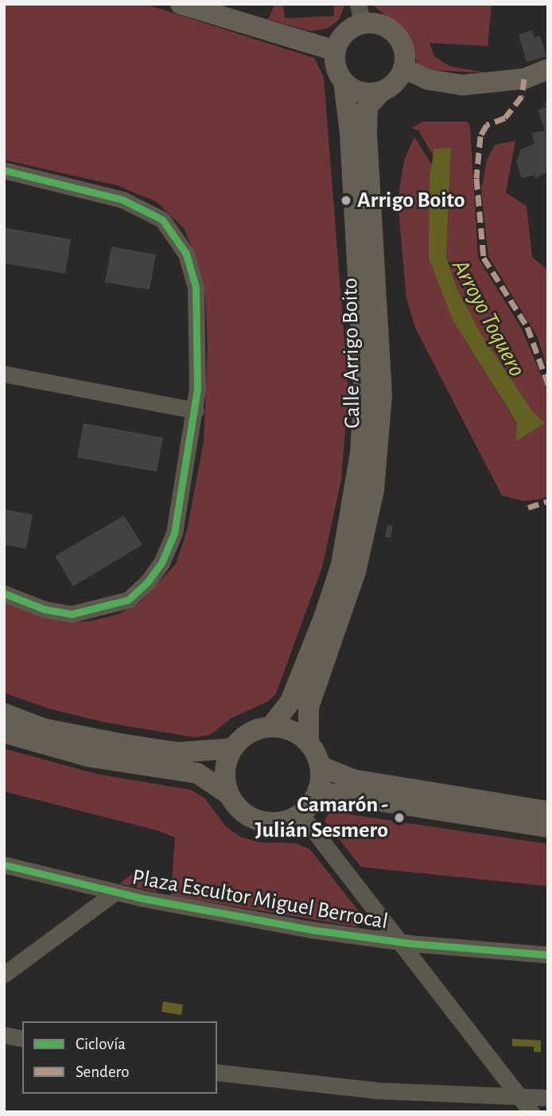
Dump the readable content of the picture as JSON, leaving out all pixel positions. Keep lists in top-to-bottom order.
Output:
{
  "streets": {
    "main road": ["Calle Arrigo Boito"],
    "street": ["Plaza Escultor Miguel Berrocal"]
  },
  "crossings": [
    ["Calle Arrigo Boito", "Plaza Escultor Miguel Berrocal"]
  ],
  "water": ["Arroyo Toquero"],
  "places": ["Arrigo Boito", "Camarón - Julián Sesmero"],
  "legend": ["Ciclovía", "Sendero"]
}
